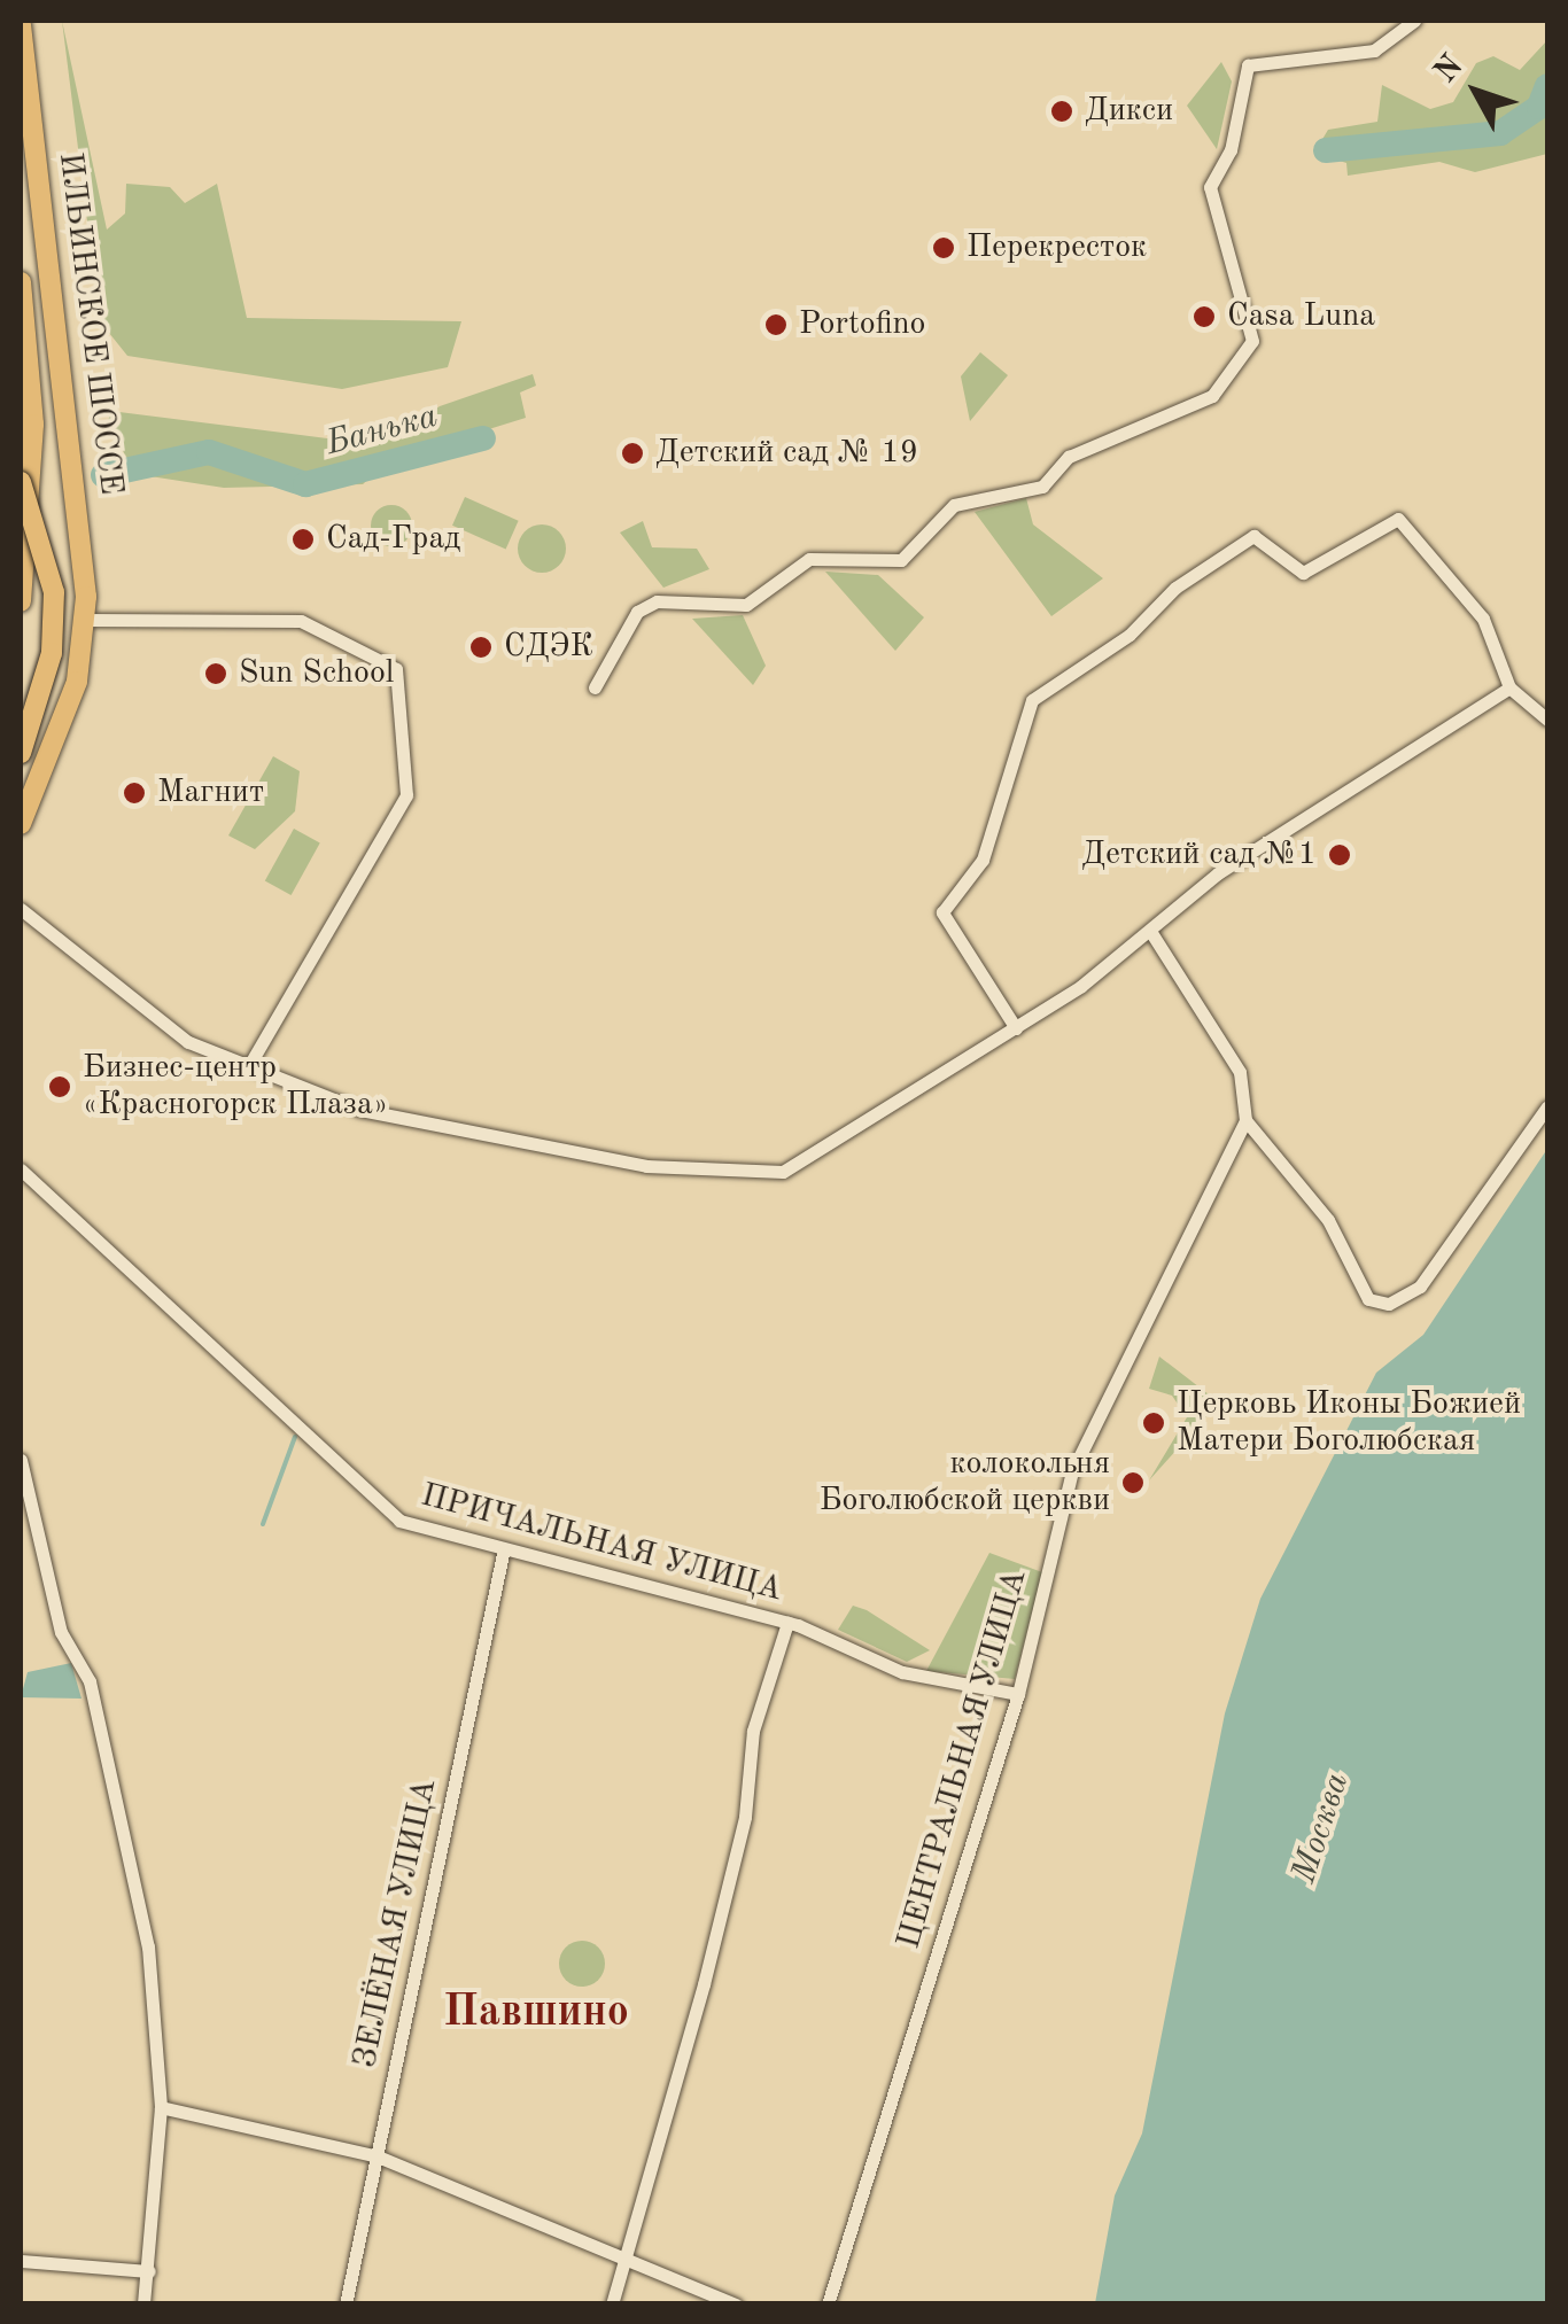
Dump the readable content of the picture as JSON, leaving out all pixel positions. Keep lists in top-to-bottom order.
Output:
{
  "streets": {
    "main road": ["ИЛЬИНСКОЕ ШОССЕ"],
    "street": ["ПРИЧАЛЬНАЯ УЛИЦА", "ЦЕНТРАЛЬНАЯ УЛИЦА", "ЗЕЛЁНАЯ УЛИЦА"]
  },
  "crossings": [
    ["ПРИЧАЛЬНАЯ УЛИЦА", "ЦЕНТРАЛЬНАЯ УЛИЦА"],
    ["ПРИЧАЛЬНАЯ УЛИЦА", "ЗЕЛЁНАЯ УЛИЦА"]
  ],
  "districts": ["Павшино"],
  "water": ["Банька", "Москва"],
  "places": [
    "Дикси",
    "Перекресток",
    "Casa Luna",
    "Portofino",
    "Детский сад № 19",
    "Сад-Град",
    "СДЭК",
    "Sun School",
    "Магнит",
    "Детский сад №1",
    "Бизнес-центр «Красногорск Плаза»",
    "Церковь Иконы Божией Матери Боголюбская",
    "колокольня Боголюбской церкви"
  ],
  "north": "top left"
}
